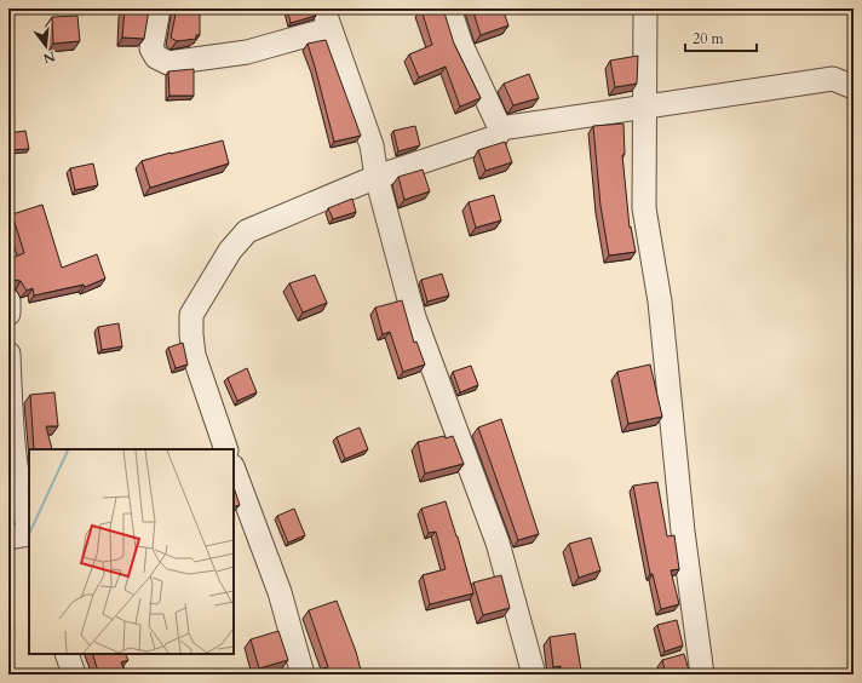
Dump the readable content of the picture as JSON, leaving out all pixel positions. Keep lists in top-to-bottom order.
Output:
{
  "scale_bar": "20 m",
  "north": "bottom"
}
